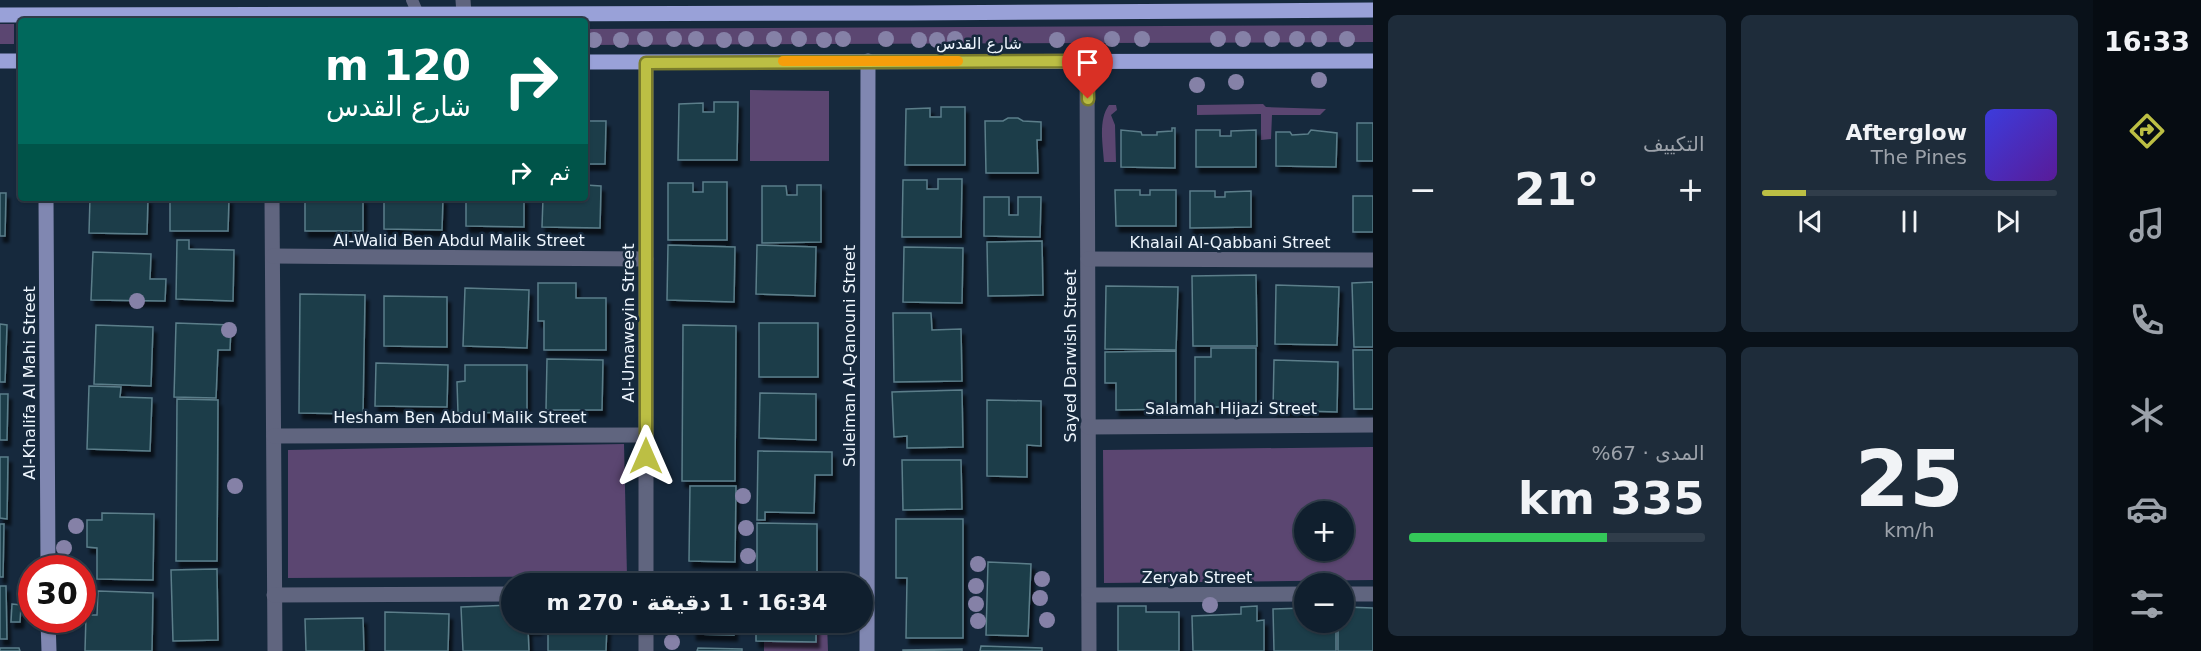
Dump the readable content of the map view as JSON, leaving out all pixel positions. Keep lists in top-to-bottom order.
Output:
{
  "streets": {
    "main road": ["شارع القدس"],
    "street": [
      "Al-Walid Ben Abdul Malik Street",
      "Khalail Al-Qabbani Street",
      "Al-Umaweyin Street",
      "Suleiman Al-Qanouni Street",
      "Sayed Darwish Street",
      "Al-Khalifa Al Mahi Street",
      "Salamah Hijazi Street",
      "Hesham Ben Abdul Malik Street",
      "Zeryab Street"
    ]
  },
  "crossings": [
    ["شارع القدس", "Al-Umaweyin Street"],
    ["شارع القدس", "Suleiman Al-Qanouni Street"],
    ["شارع القدس", "Sayed Darwish Street"],
    ["Al-Walid Ben Abdul Malik Street", "Al-Umaweyin Street"],
    ["Khalail Al-Qabbani Street", "Sayed Darwish Street"],
    ["Al-Umaweyin Street", "Hesham Ben Abdul Malik Street"],
    ["Sayed Darwish Street", "Salamah Hijazi Street"],
    ["Sayed Darwish Street", "Zeryab Street"]
  ],
  "page": {
    "tabs": "16:33",
    "tile": [
      "التكييف",
      ["25", "km/h"],
      ["المدى · 67%", "335 km"]
    ],
    "turn": ["120 m", "شارع القدس"],
    "song": ["Afterglow", "The Pines"],
    "then": "ثم",
    "heat": ["−", "21°", "+"],
    "map_buttons": ["+", "−"],
    "limit": "30",
    "trip": "16:34 · 1 دقيقة · 270 m"
  }
}
